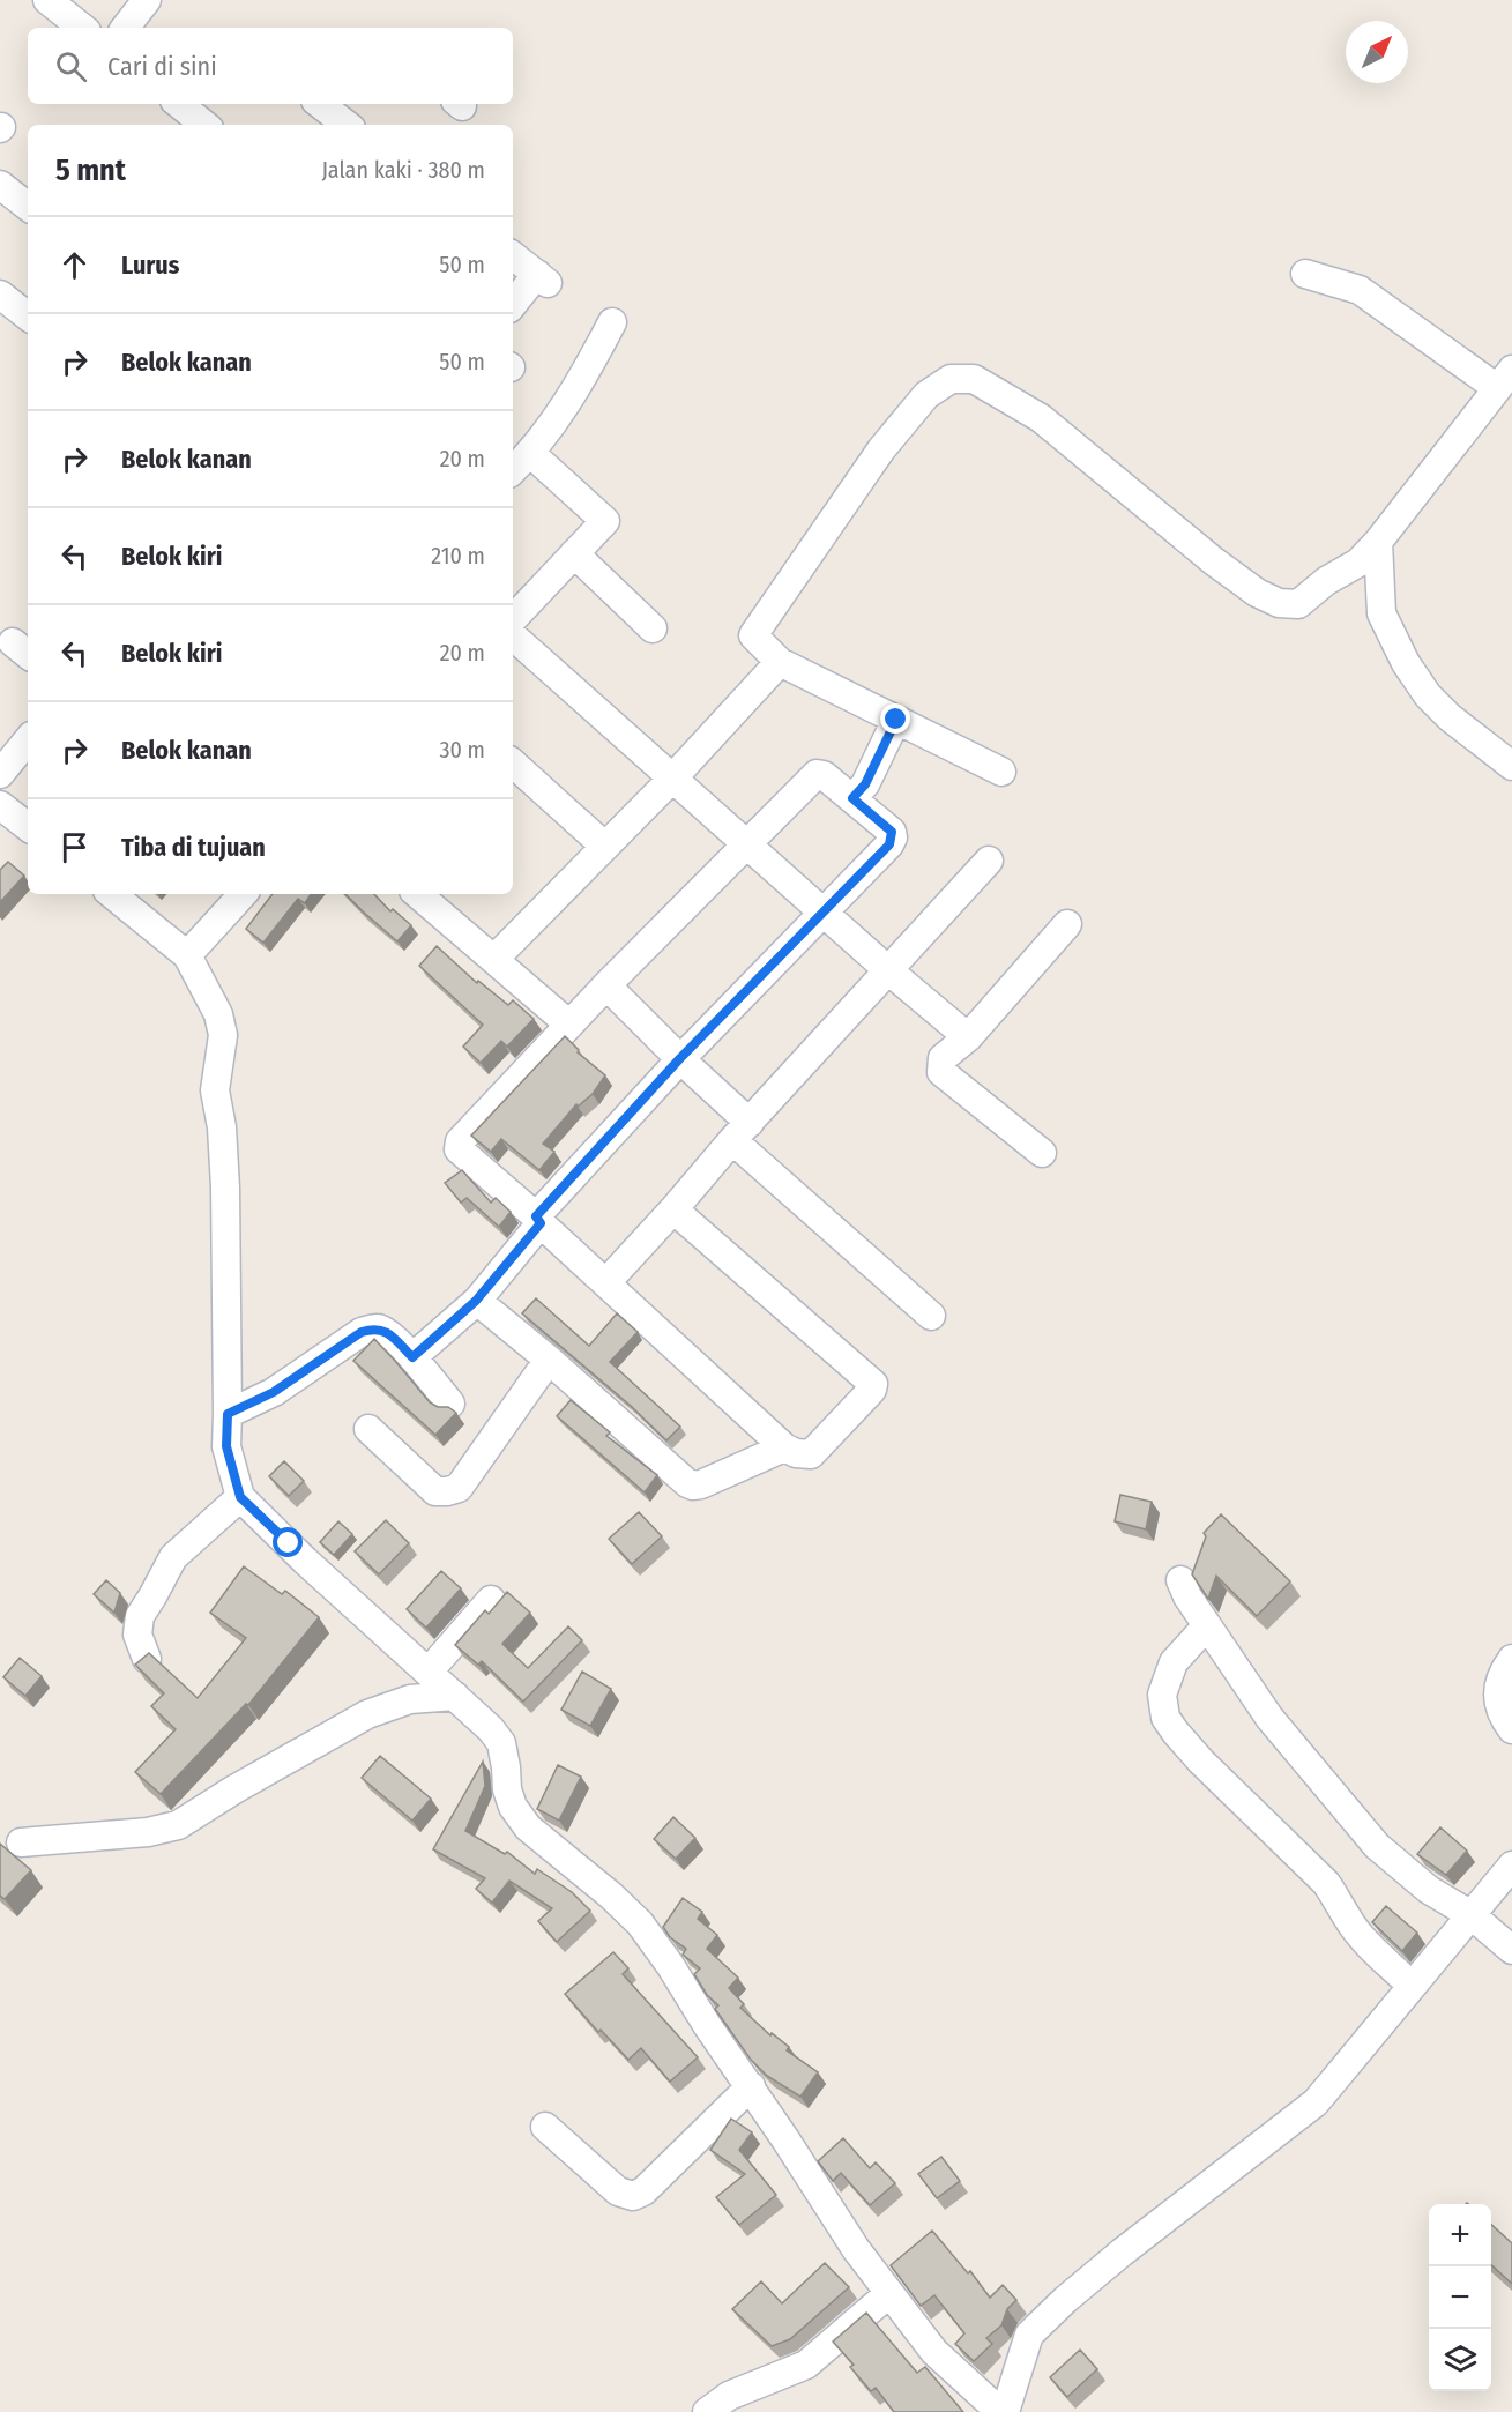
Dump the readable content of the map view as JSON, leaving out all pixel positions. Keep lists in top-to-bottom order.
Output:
{
  "north": "top right",
  "page": {
    "search": "Cari di sini",
    "heading": ["5 mnt", "Jalan kaki · 380 m"],
    "list": [
      ["Lurus", "50 m"],
      ["Belok kanan", "50 m"],
      ["Belok kanan", "20 m"],
      ["Belok kiri", "210 m"],
      ["Belok kiri", "20 m"],
      ["Belok kanan", "30 m"],
      "Tiba di tujuan"
    ],
    "map_buttons": ["+", "−"]
  }
}
